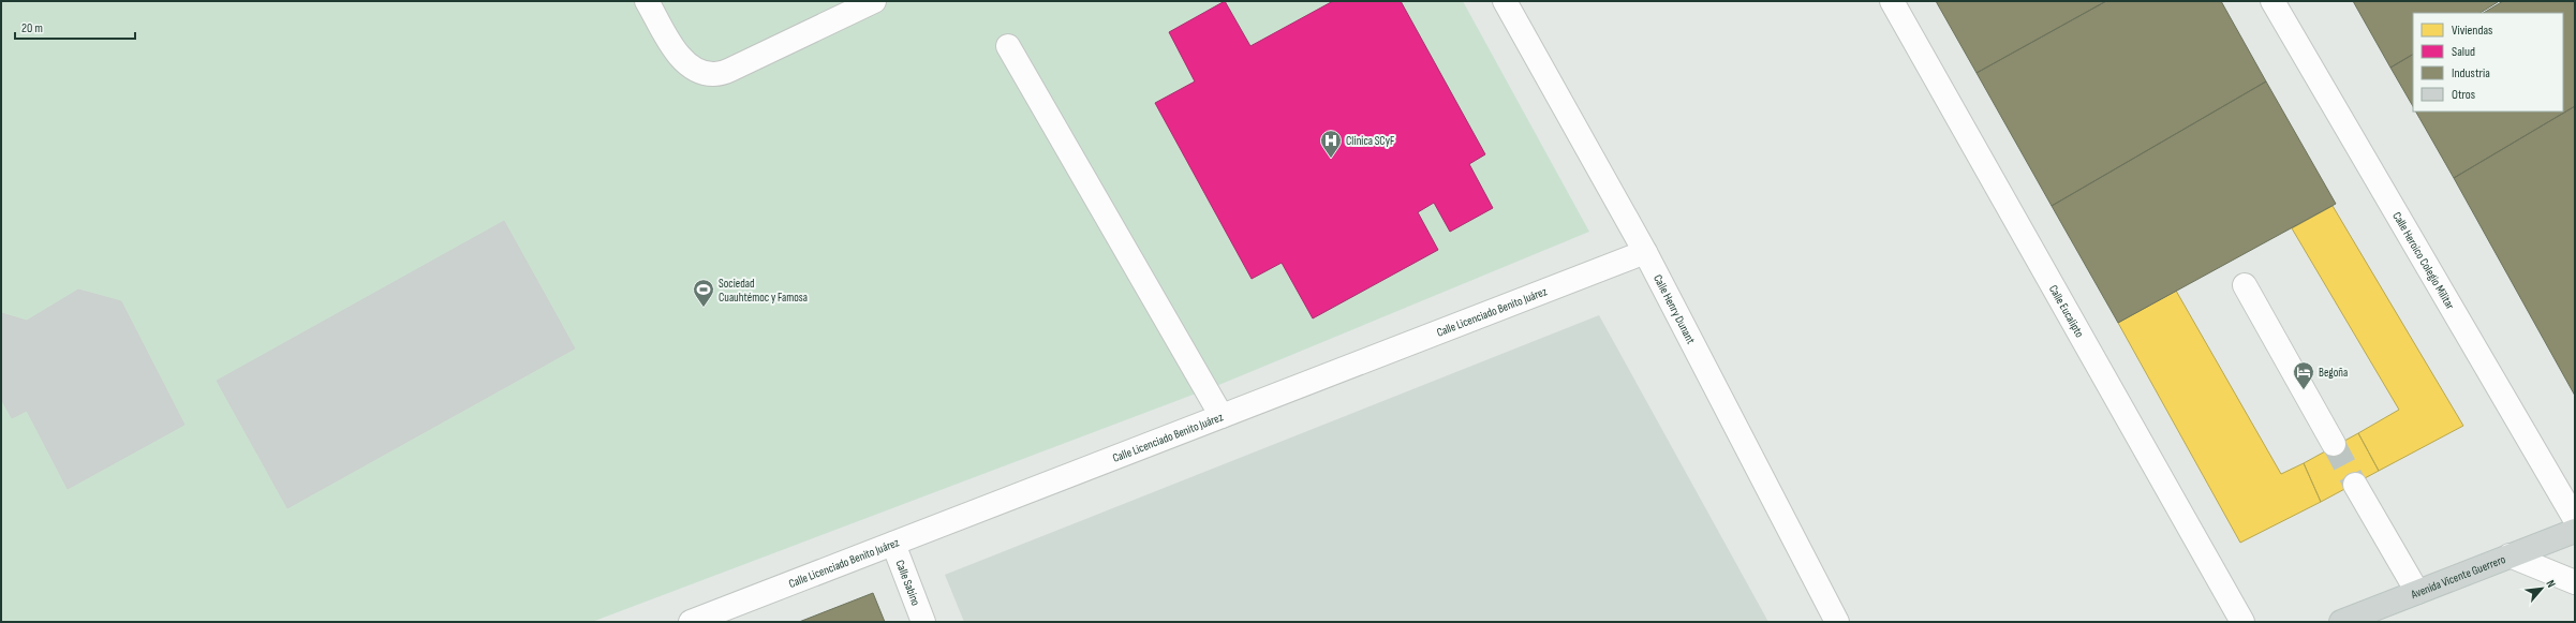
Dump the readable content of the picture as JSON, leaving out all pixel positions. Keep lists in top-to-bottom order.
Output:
{
  "streets": {
    "main road": ["Avenida Vicente Guerrero"],
    "street": [
      "Calle Heroico Colegio Militar",
      "Calle Henry Dunant",
      "Calle Licenciado Benito Juárez",
      "Calle Eucalipto",
      "Calle Sabino"
    ]
  },
  "crossings": [
    ["Calle Henry Dunant", "Calle Licenciado Benito Juárez"],
    ["Calle Licenciado Benito Juárez", "Calle Sabino"]
  ],
  "places": {
    "hospital": ["Clinica SCyF"],
    "sports": ["Sociedad Cuauhtémoc y Famosa"],
    "hotel": ["Begoña"]
  },
  "legend": [
    "Viviendas",
    "Salud",
    "Industria",
    "Otros"
  ],
  "scale_bar": "20 m",
  "north": "top right"
}
